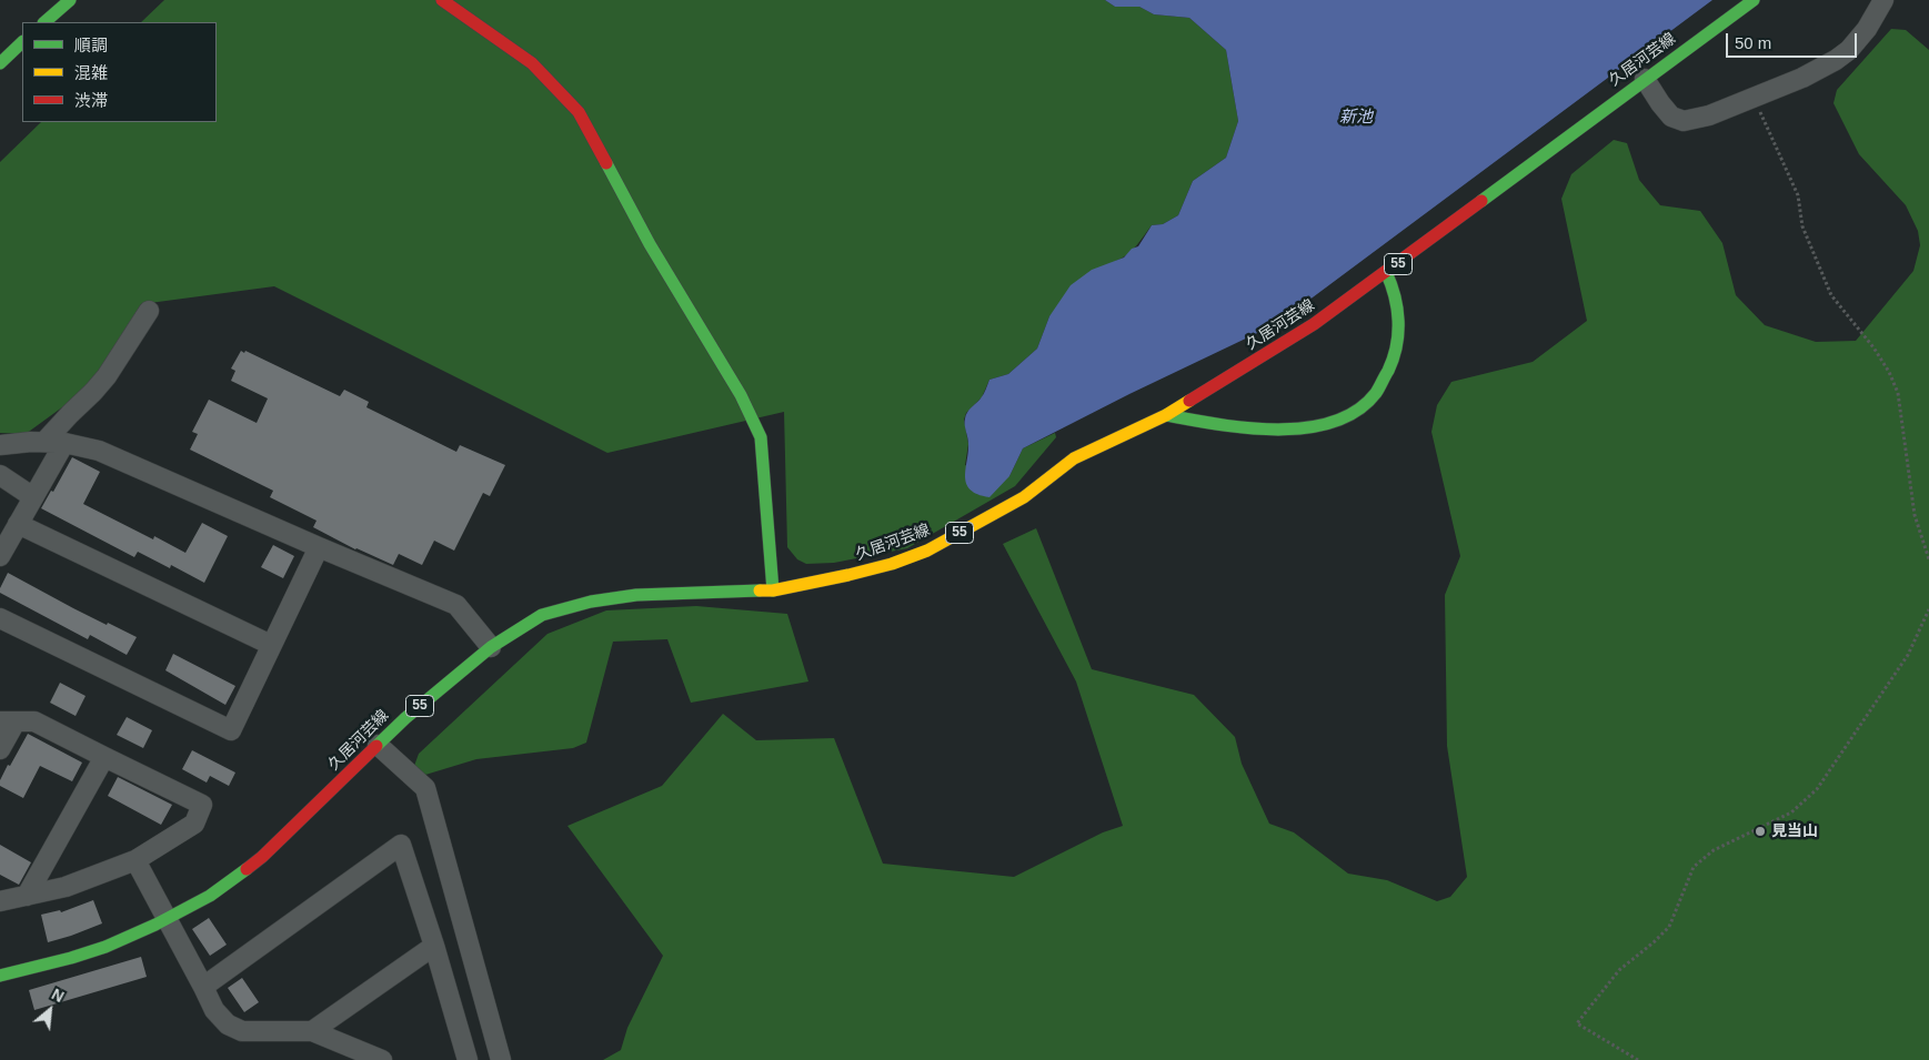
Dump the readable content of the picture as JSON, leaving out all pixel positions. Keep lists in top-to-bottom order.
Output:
{
  "streets": {
    "main road": ["久居河芸線", "55"]
  },
  "water": ["新池"],
  "places": ["見当山"],
  "legend": ["順調", "混雑", "渋滞"],
  "scale_bar": "50 m",
  "north": "top right"
}
